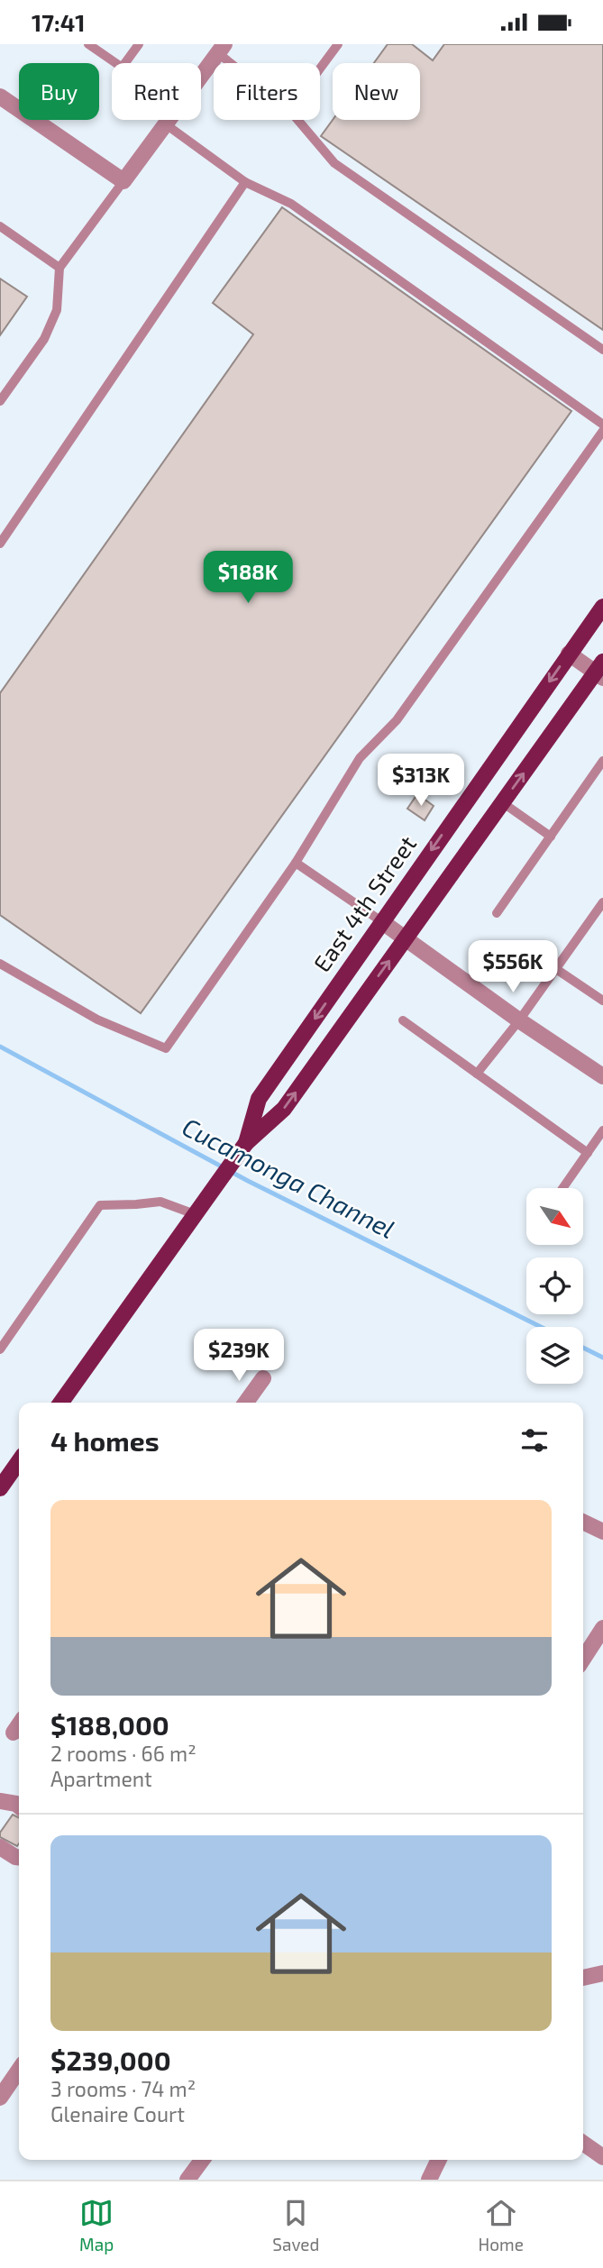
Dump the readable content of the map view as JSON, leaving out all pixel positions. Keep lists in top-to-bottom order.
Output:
{
  "streets": {
    "main road": ["East 4th Street"]
  },
  "water": ["Cucamonga Channel"],
  "north": "bottom right",
  "page": {
    "status": "17:41",
    "chip": [
      "Buy",
      "Rent",
      "Filters",
      "New"
    ],
    "price": [
      "$188K",
      "$313K",
      "$556K",
      "$239K"
    ],
    "heading": "4 homes",
    "list": [
      {
        "name": "$188,000",
        "note": "2 rooms · 66 m² · Apartment"
      },
      {
        "name": "$239,000",
        "note": "3 rooms · 74 m² · Glenaire Court"
      }
    ],
    "tabs": ["Map", "Saved", "Home"]
  }
}
